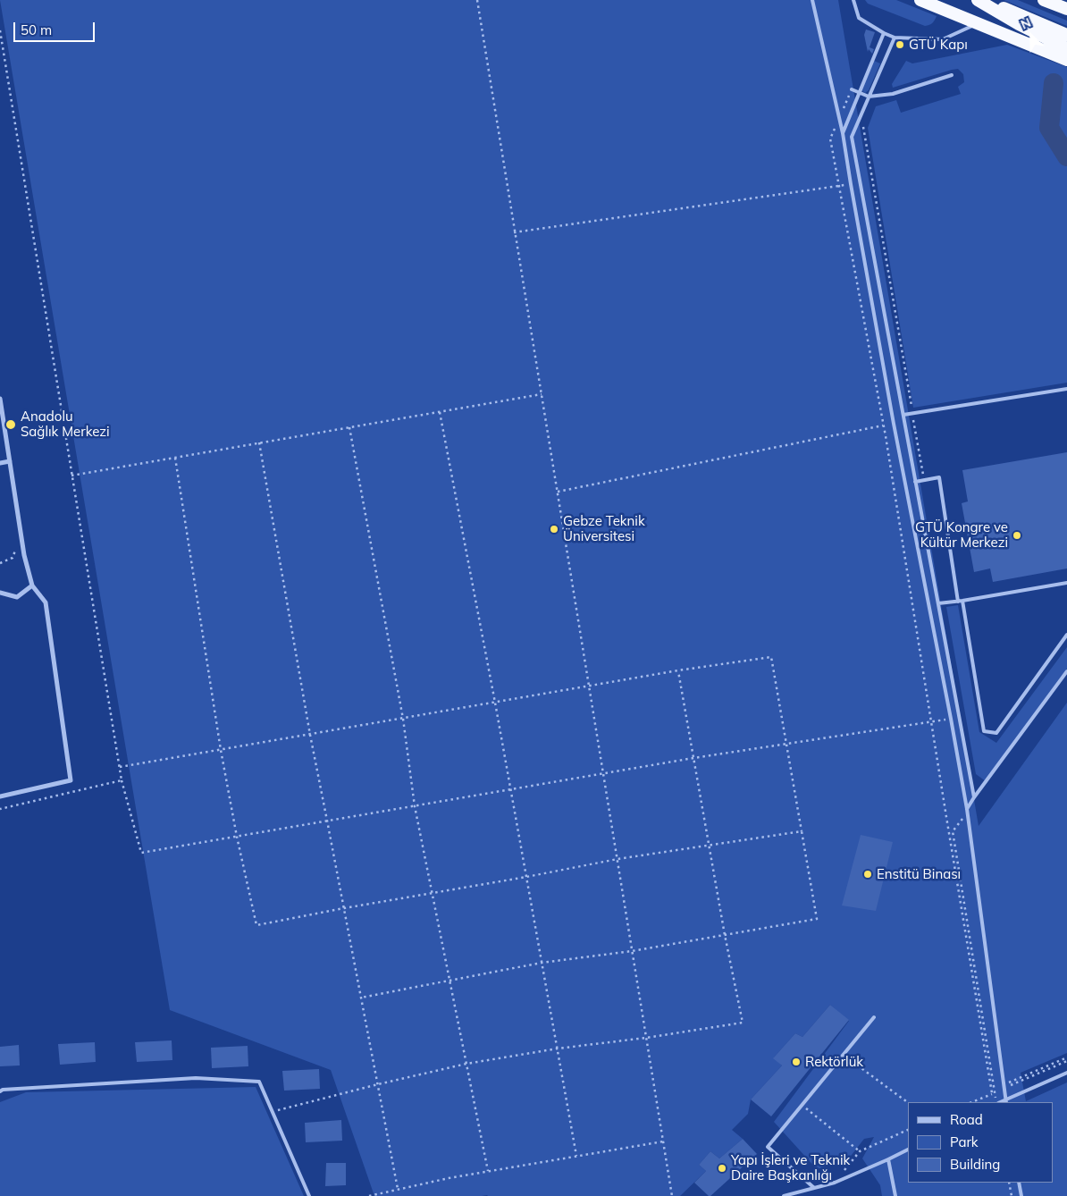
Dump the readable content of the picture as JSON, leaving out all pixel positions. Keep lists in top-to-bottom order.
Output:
{
  "places": [
    "GTÜ Kapı",
    "Anadolu Sağlık Merkezi",
    "Gebze Teknik Üniversitesi",
    "GTÜ Kongre ve Kültür Merkezi",
    "Enstitü Binası",
    "Rektörlük",
    "Yapı İşleri ve Teknik Daire Başkanlığı"
  ],
  "legend": ["Road", "Park", "Building"],
  "scale_bar": "50 m",
  "north": "top left"
}
